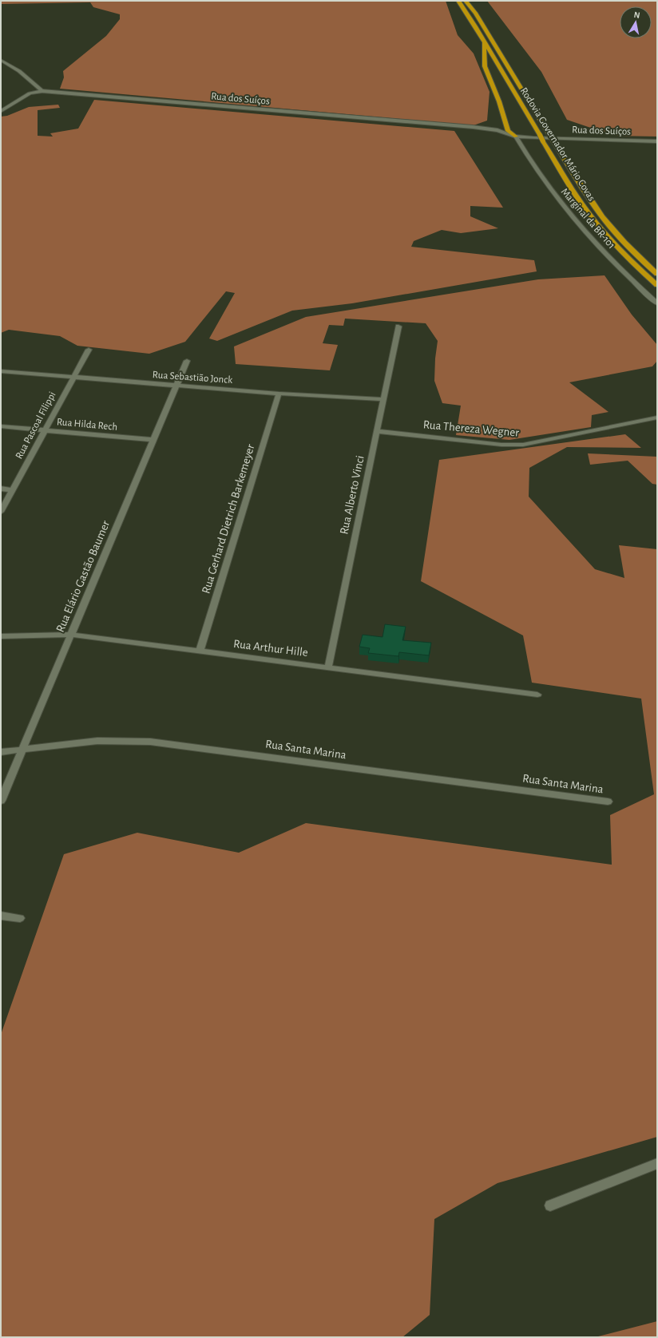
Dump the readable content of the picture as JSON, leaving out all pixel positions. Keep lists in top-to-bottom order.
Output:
{
  "streets": {
    "highway": ["Rodovia Governador Mário Covas"],
    "street": [
      "Rua dos Suíços",
      "Marginal da BR-101",
      "Rua Sebastião Jonck",
      "Rua Hilda Rech",
      "Rua Pascoal Filippi",
      "Rua Thereza Wegner",
      "Rua Alberto Vinci",
      "Rua Gerhard Dietrich Barkemeyer",
      "Rua Elário Gastão Baumer",
      "Rua Arthur Hille",
      "Rua Santa Marina"
    ]
  },
  "crossings": [
    ["Rua dos Suíços", "Marginal da BR-101"],
    ["Rua Sebastião Jonck", "Rua Pascoal Filippi"],
    ["Rua Sebastião Jonck", "Rua Alberto Vinci"],
    ["Rua Sebastião Jonck", "Rua Gerhard Dietrich Barkemeyer"],
    ["Rua Sebastião Jonck", "Rua Elário Gastão Baumer"],
    ["Rua Hilda Rech", "Rua Pascoal Filippi"],
    ["Rua Hilda Rech", "Rua Elário Gastão Baumer"],
    ["Rua Thereza Wegner", "Rua Alberto Vinci"],
    ["Rua Alberto Vinci", "Rua Arthur Hille"],
    ["Rua Gerhard Dietrich Barkemeyer", "Rua Arthur Hille"],
    ["Rua Elário Gastão Baumer", "Rua Arthur Hille"],
    ["Rua Elário Gastão Baumer", "Rua Santa Marina"]
  ],
  "north": "top"
}
